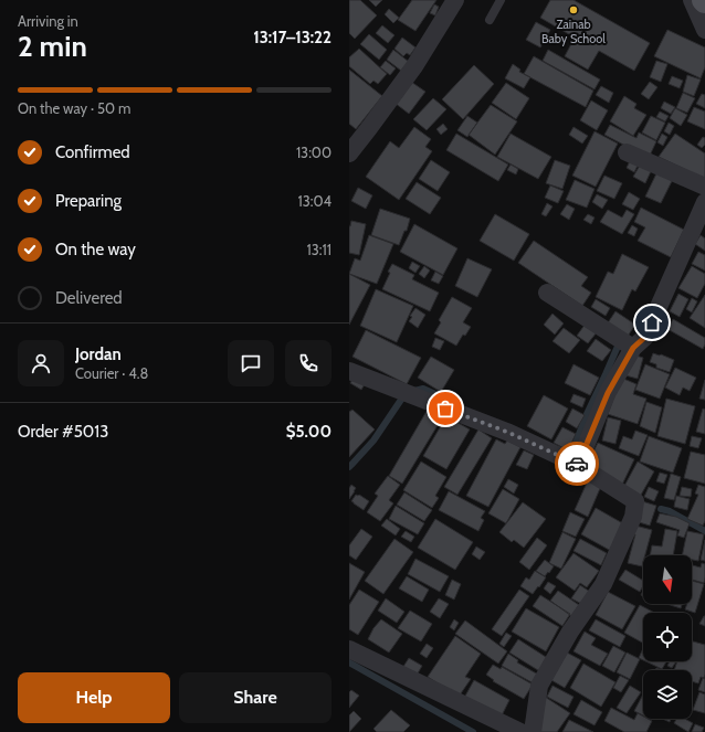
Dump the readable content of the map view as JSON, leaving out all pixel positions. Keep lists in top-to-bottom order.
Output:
{
  "places": ["Zainab Baby School"],
  "north": "bottom",
  "page": {
    "heading": ["2 min", "Arriving in", "13:17–13:22"],
    "panel": [
      "Jordan",
      "Courier · 4.8",
      "Order #5013",
      "$5.00"
    ],
    "bar": "On the way · 50 m",
    "list": [
      ["Confirmed", "13:00"],
      ["Preparing", "13:04"],
      ["On the way", "13:11"],
      "Delivered"
    ],
    "buttons": ["Help", "Share"]
  }
}
